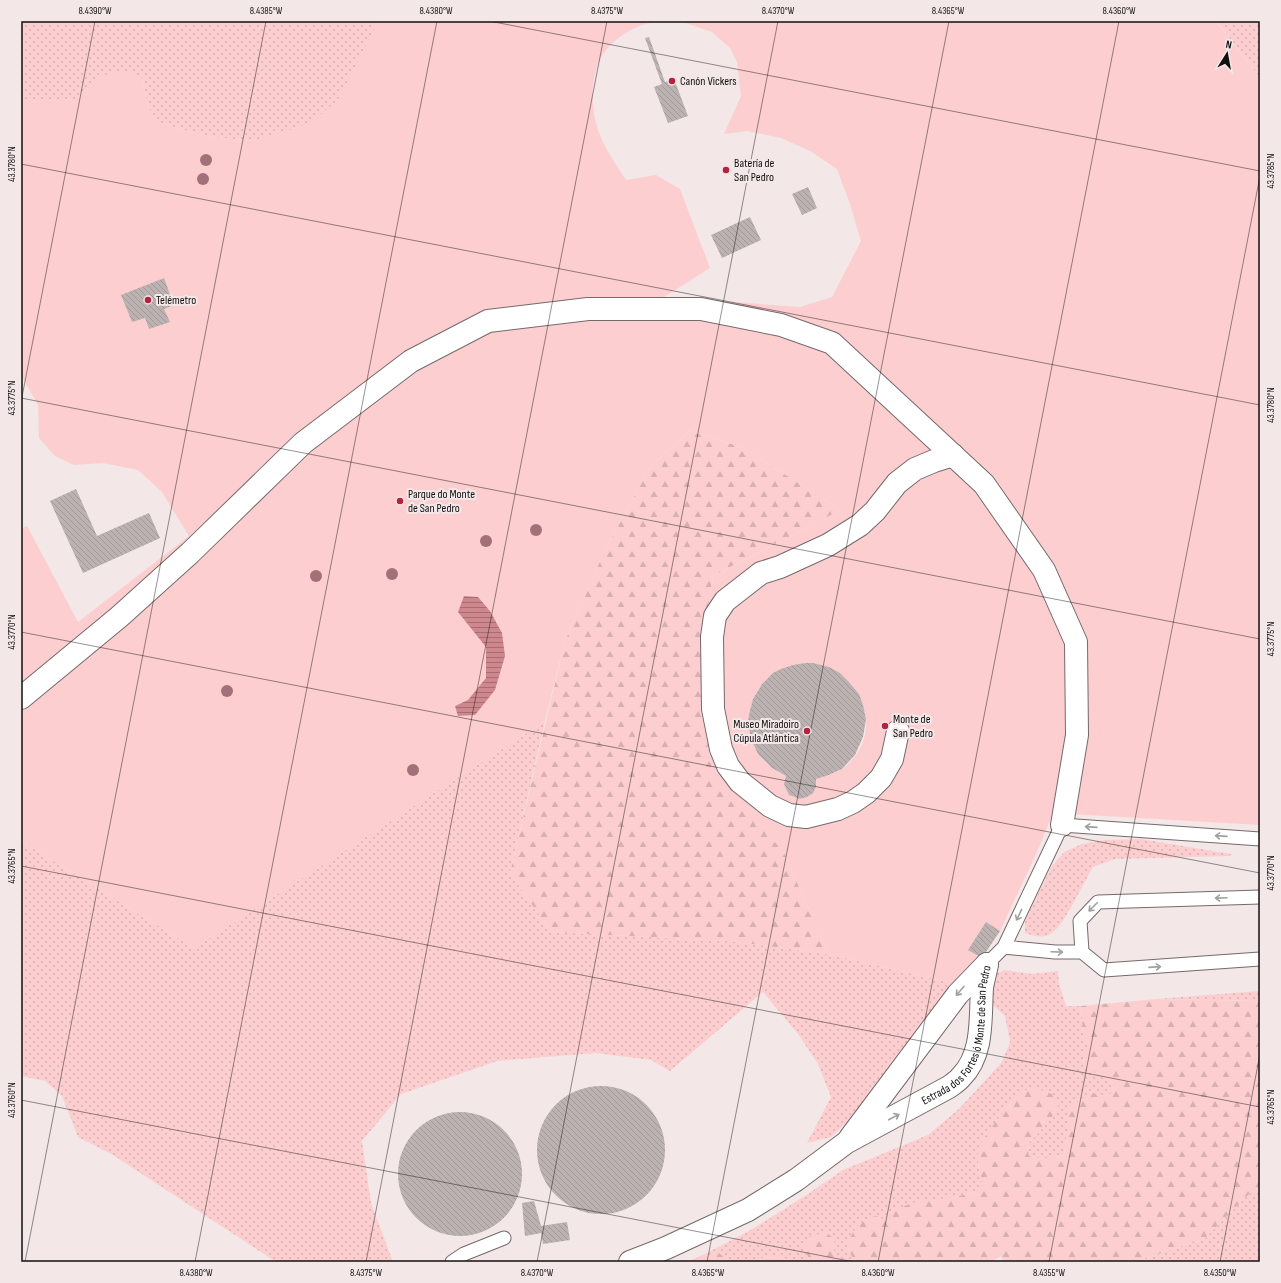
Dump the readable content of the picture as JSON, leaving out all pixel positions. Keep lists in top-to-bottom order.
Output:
{
  "streets": {
    "street": ["Estrada dos Fortes ó Monte de San Pedro"]
  },
  "places": [
    "Canón Vickers",
    "Batería de San Pedro",
    "Telémetro",
    "Parque do Monte de San Pedro",
    "Monte de San Pedro",
    "Museo Miradoiro Cúpula Atlántica"
  ],
  "north": "top",
  "coordinates": [
    "8.4390°W",
    "8.4385°W",
    "8.4380°W",
    "8.4375°W",
    "8.4370°W",
    "8.4365°W",
    "8.4360°W",
    "43.3780°N",
    "43.3785°N",
    "43.3775°N",
    "43.3770°N",
    "43.3765°N",
    "43.3760°N",
    "8.4355°W",
    "8.4350°W"
  ]
}
